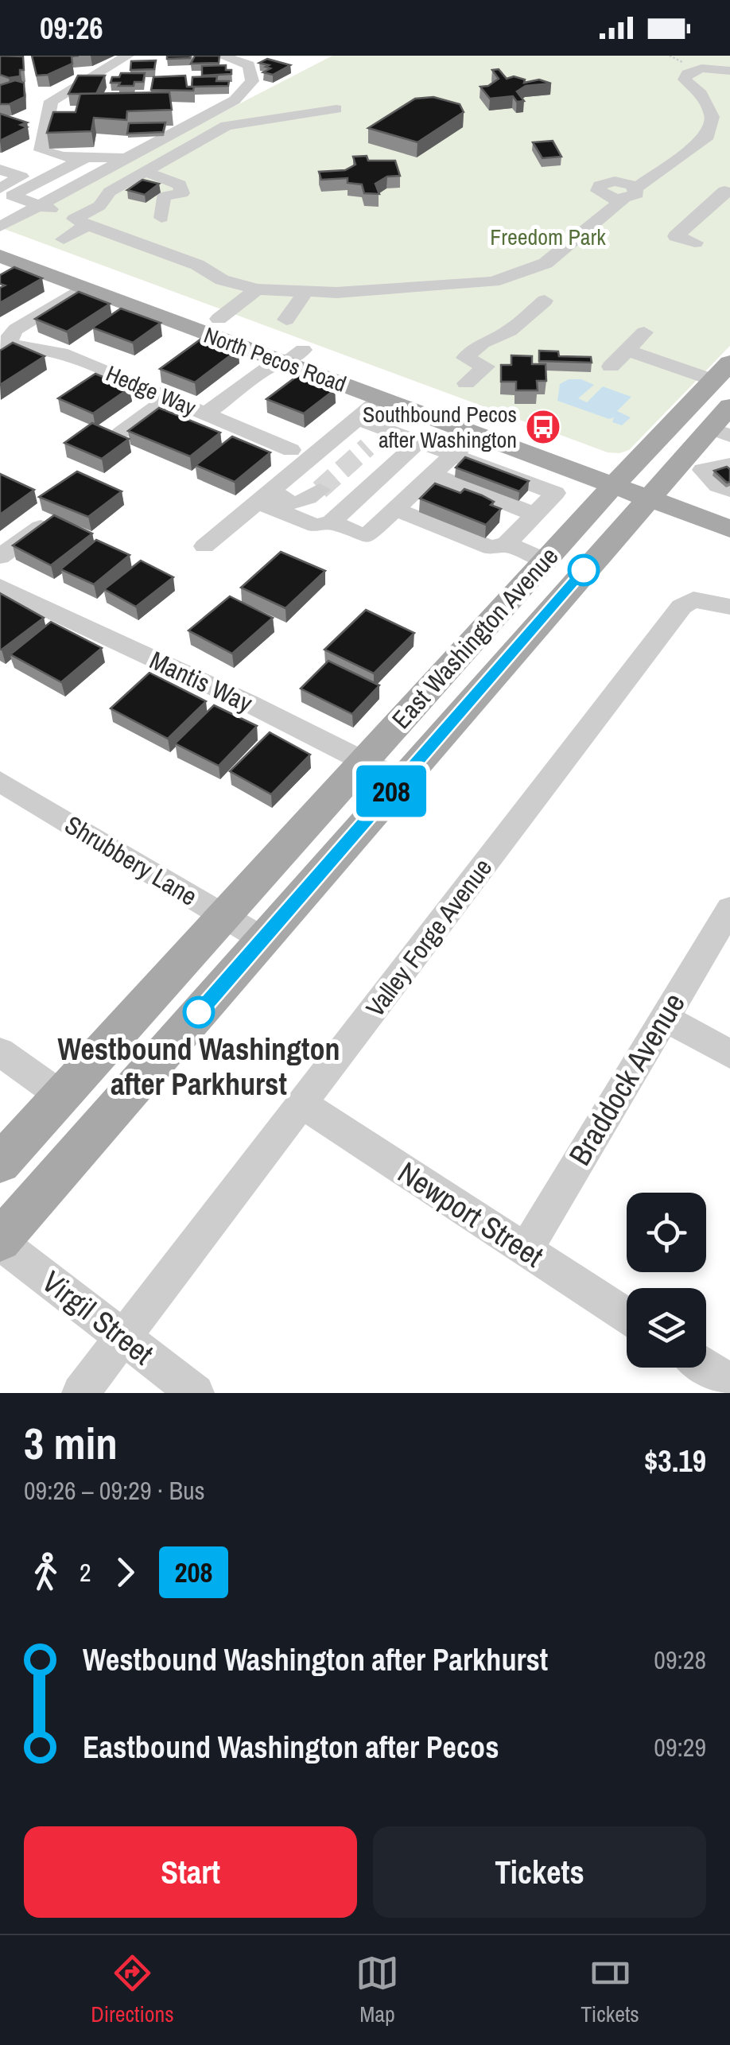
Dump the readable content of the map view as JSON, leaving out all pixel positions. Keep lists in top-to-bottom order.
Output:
{
  "streets": {
    "main road": ["North Pecos Road", "East Washington Avenue"],
    "street": [
      "Hedge Way",
      "Mantis Way",
      "Shrubbery Lane",
      "Valley Forge Avenue",
      "Braddock Avenue",
      "Newport Street",
      "Virgil Street"
    ]
  },
  "crossings": [
    ["North Pecos Road", "East Washington Avenue"],
    ["East Washington Avenue", "Mantis Way"],
    ["East Washington Avenue", "Shrubbery Lane"],
    ["East Washington Avenue", "Virgil Street"],
    ["Valley Forge Avenue", "Newport Street"],
    ["Valley Forge Avenue", "Virgil Street"],
    ["Braddock Avenue", "Newport Street"]
  ],
  "parks": ["Freedom Park"],
  "places": {
    "bus stop": ["Southbound Pecos after Washington"],
    "other": ["Westbound Washington after Parkhurst"]
  },
  "lines": ["bus line 208"],
  "page": {
    "status": "09:26",
    "on_map": "208",
    "heading": ["3 min", "09:26 – 09:29 · Bus", "$3.19"],
    "legs": ["2", "208"],
    "list": [
      {
        "name": "Westbound Washington after Parkhurst",
        "value": "09:28"
      },
      {
        "name": "Eastbound Washington after Pecos",
        "value": "09:29"
      }
    ],
    "buttons": ["Start", "Tickets"],
    "tabs": ["Directions", "Map", "Tickets"]
  }
}
